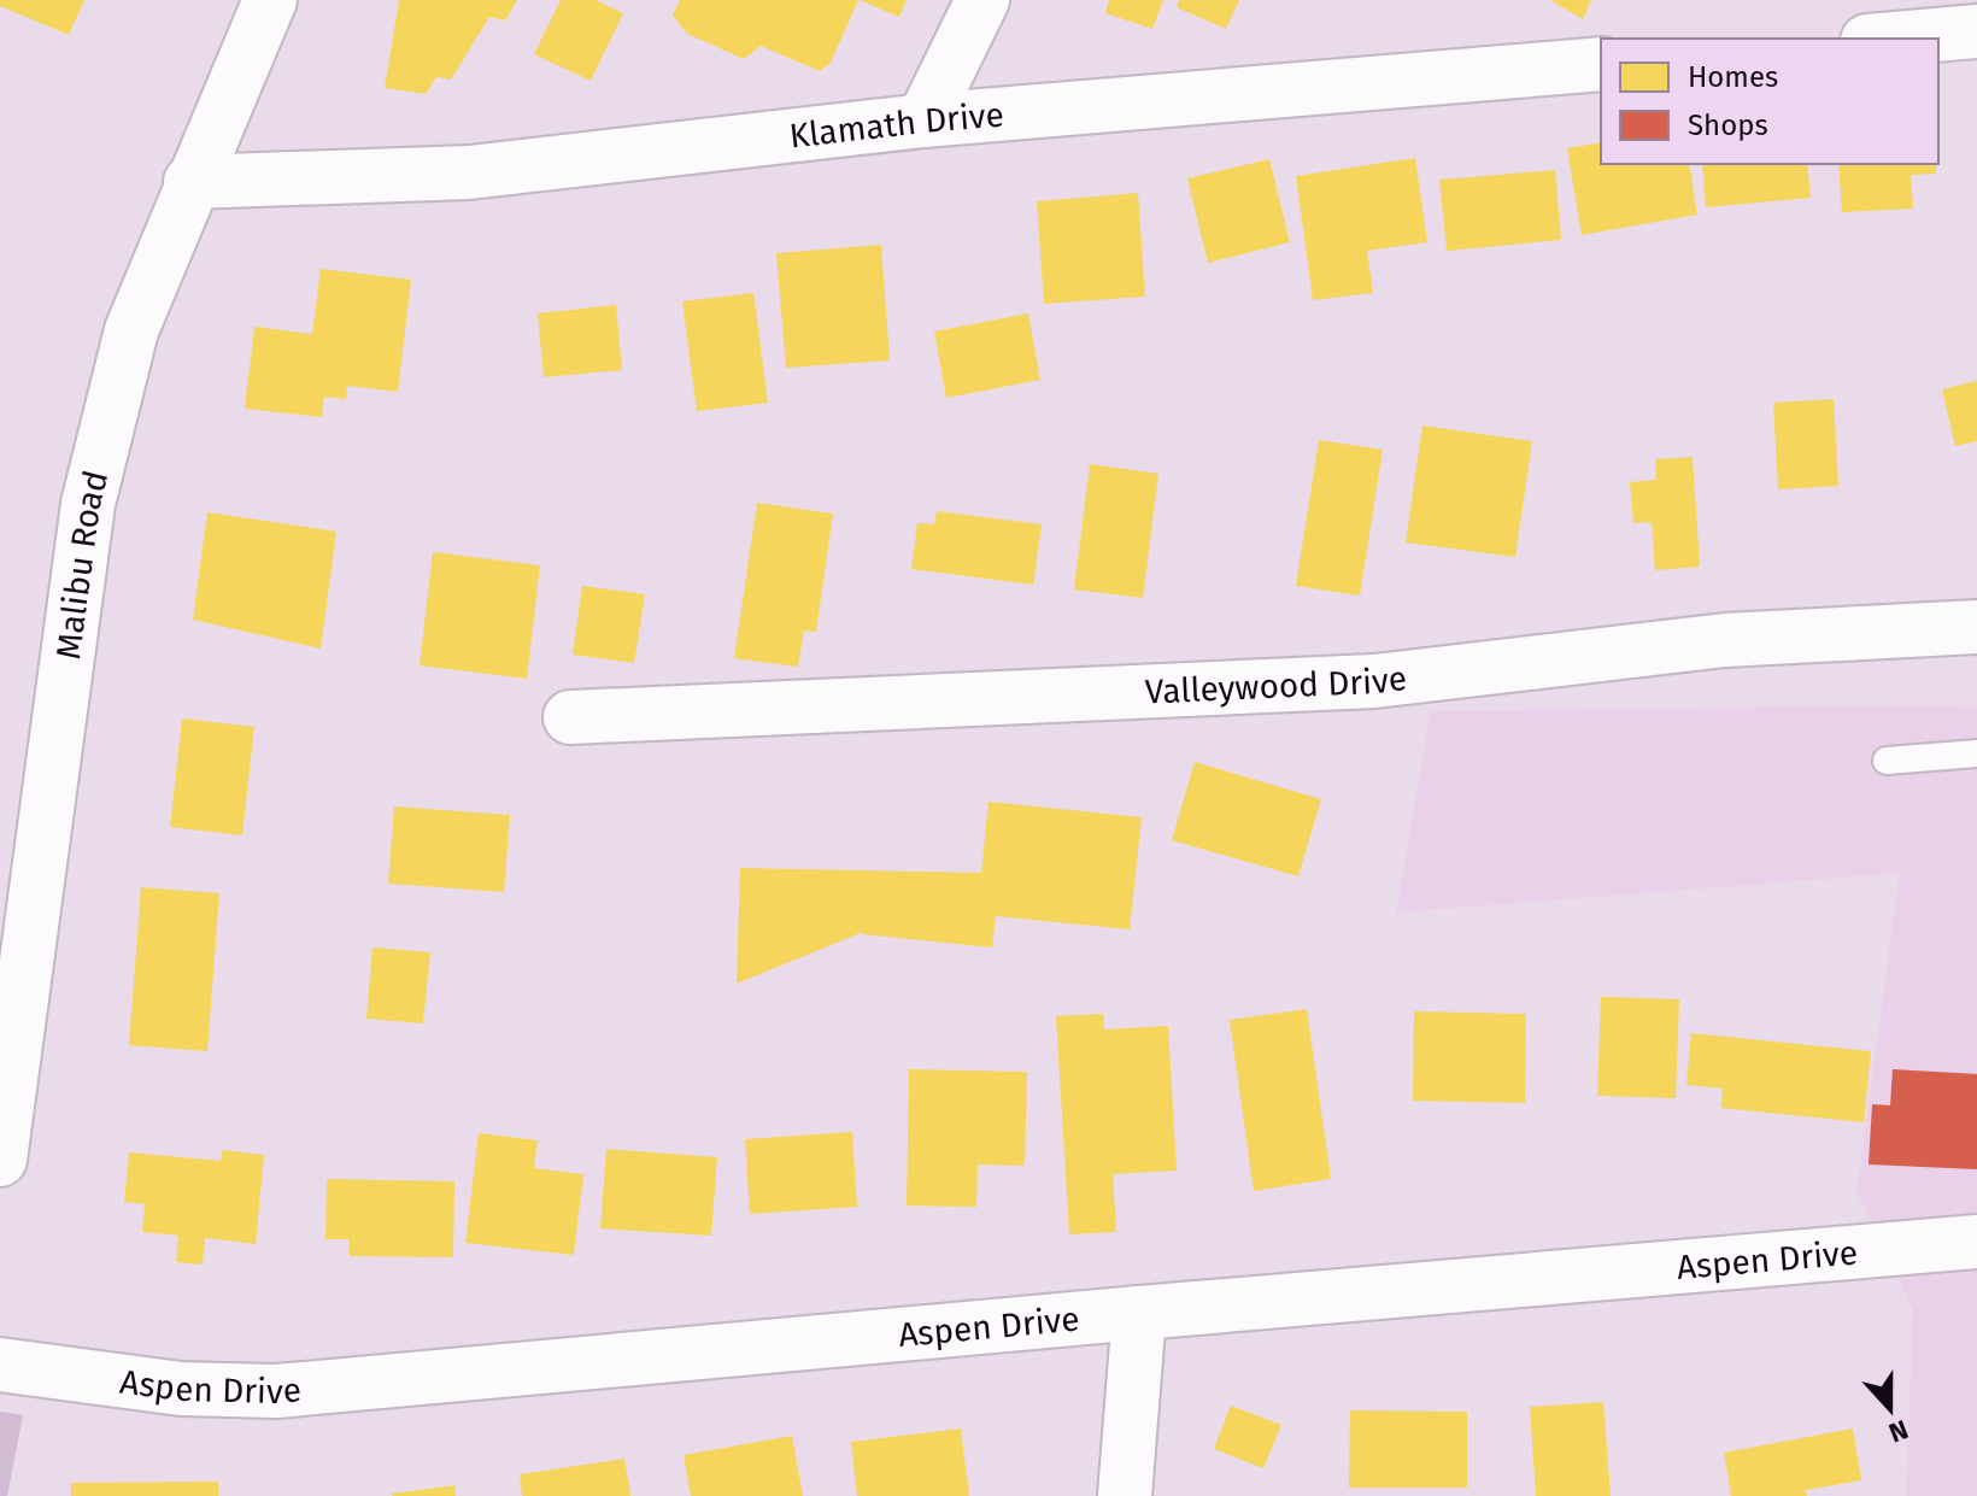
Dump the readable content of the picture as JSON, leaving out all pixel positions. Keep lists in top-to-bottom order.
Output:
{
  "streets": {
    "street": [
      "Klamath Drive",
      "Malibu Road",
      "Valleywood Drive",
      "Aspen Drive"
    ]
  },
  "crossings": [
    ["Klamath Drive", "Malibu Road"]
  ],
  "legend": ["Homes", "Shops"],
  "north": "bottom"
}
